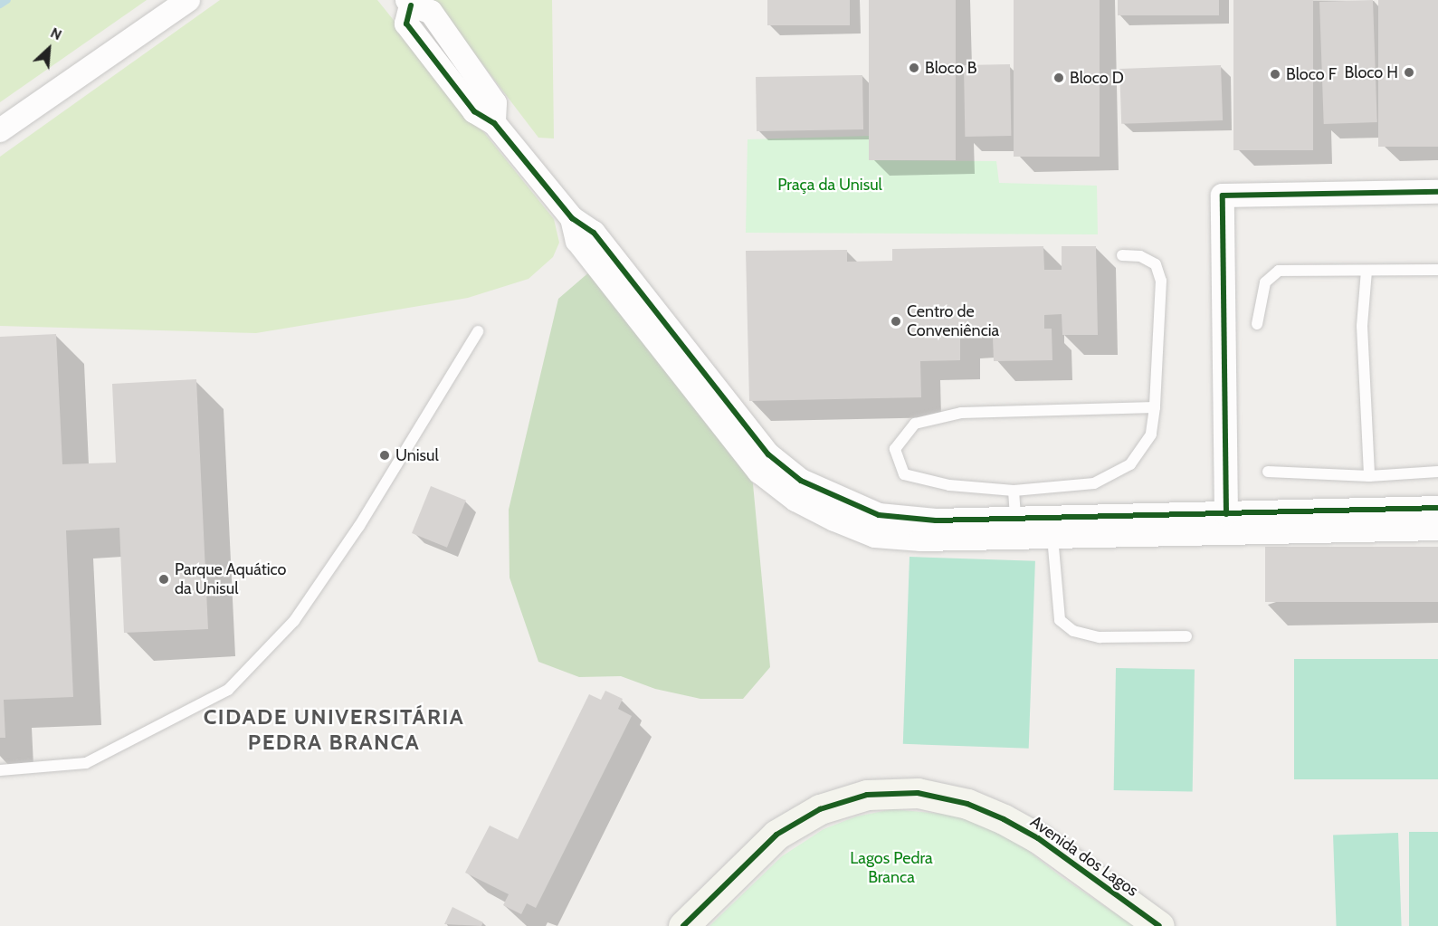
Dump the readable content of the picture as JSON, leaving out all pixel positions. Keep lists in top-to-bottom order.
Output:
{
  "streets": {
    "main road": ["Avenida dos Lagos"]
  },
  "districts": ["CIDADE UNIVERSITÁRIA PEDRA BRANCA"],
  "parks": ["Praça da Unisul", "Lagos Pedra Branca"],
  "places": [
    "Bloco B",
    "Bloco H",
    "Bloco F",
    "Bloco D",
    "Centro de Conveniência",
    "Unisul",
    "Parque Aquático da Unisul"
  ],
  "north": "top right"
}
